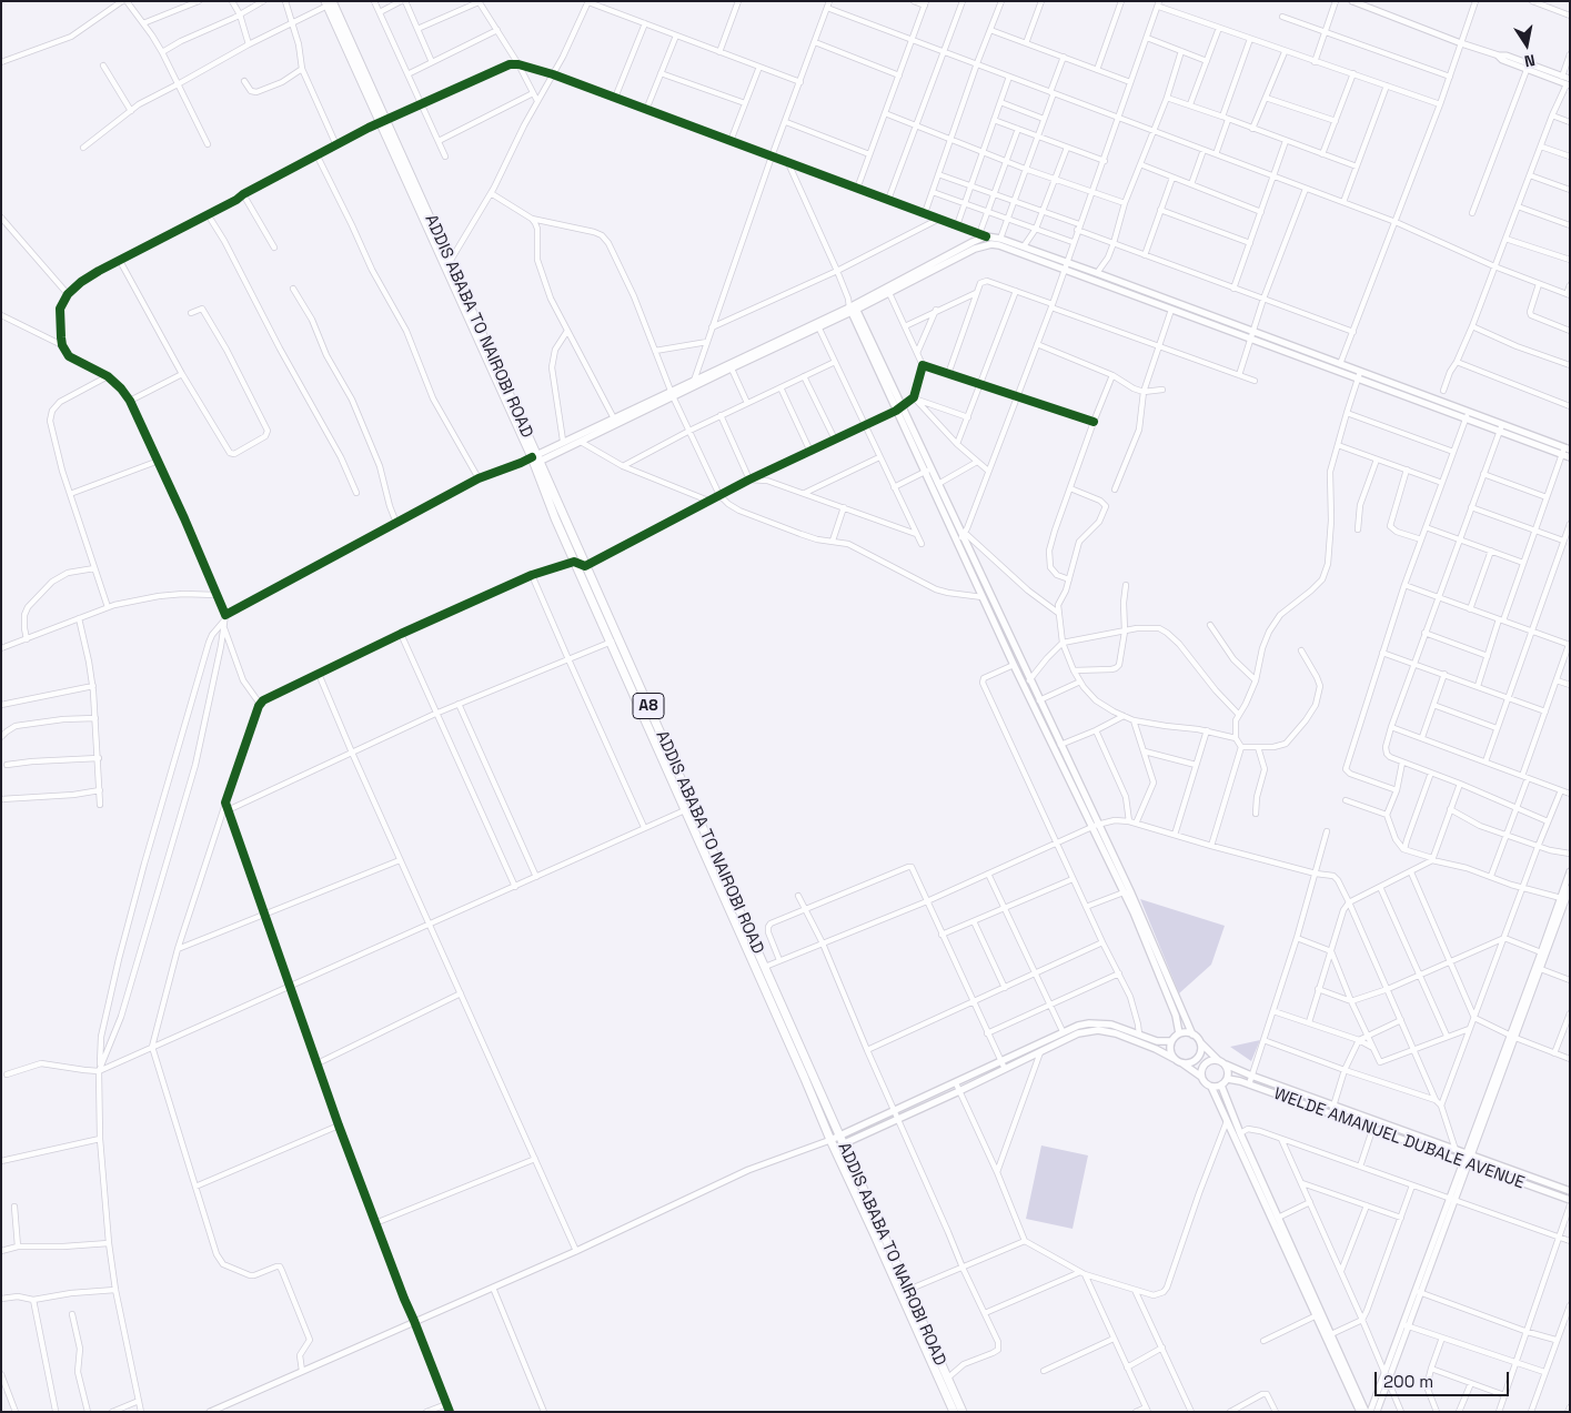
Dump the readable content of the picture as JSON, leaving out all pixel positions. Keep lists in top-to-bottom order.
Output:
{
  "streets": {
    "highway": ["ADDIS ABABA TO NAIROBI ROAD", "A8"],
    "main road": ["WELDE AMANUEL DUBALE AVENUE"]
  },
  "scale_bar": "200 m",
  "north": "bottom"
}
